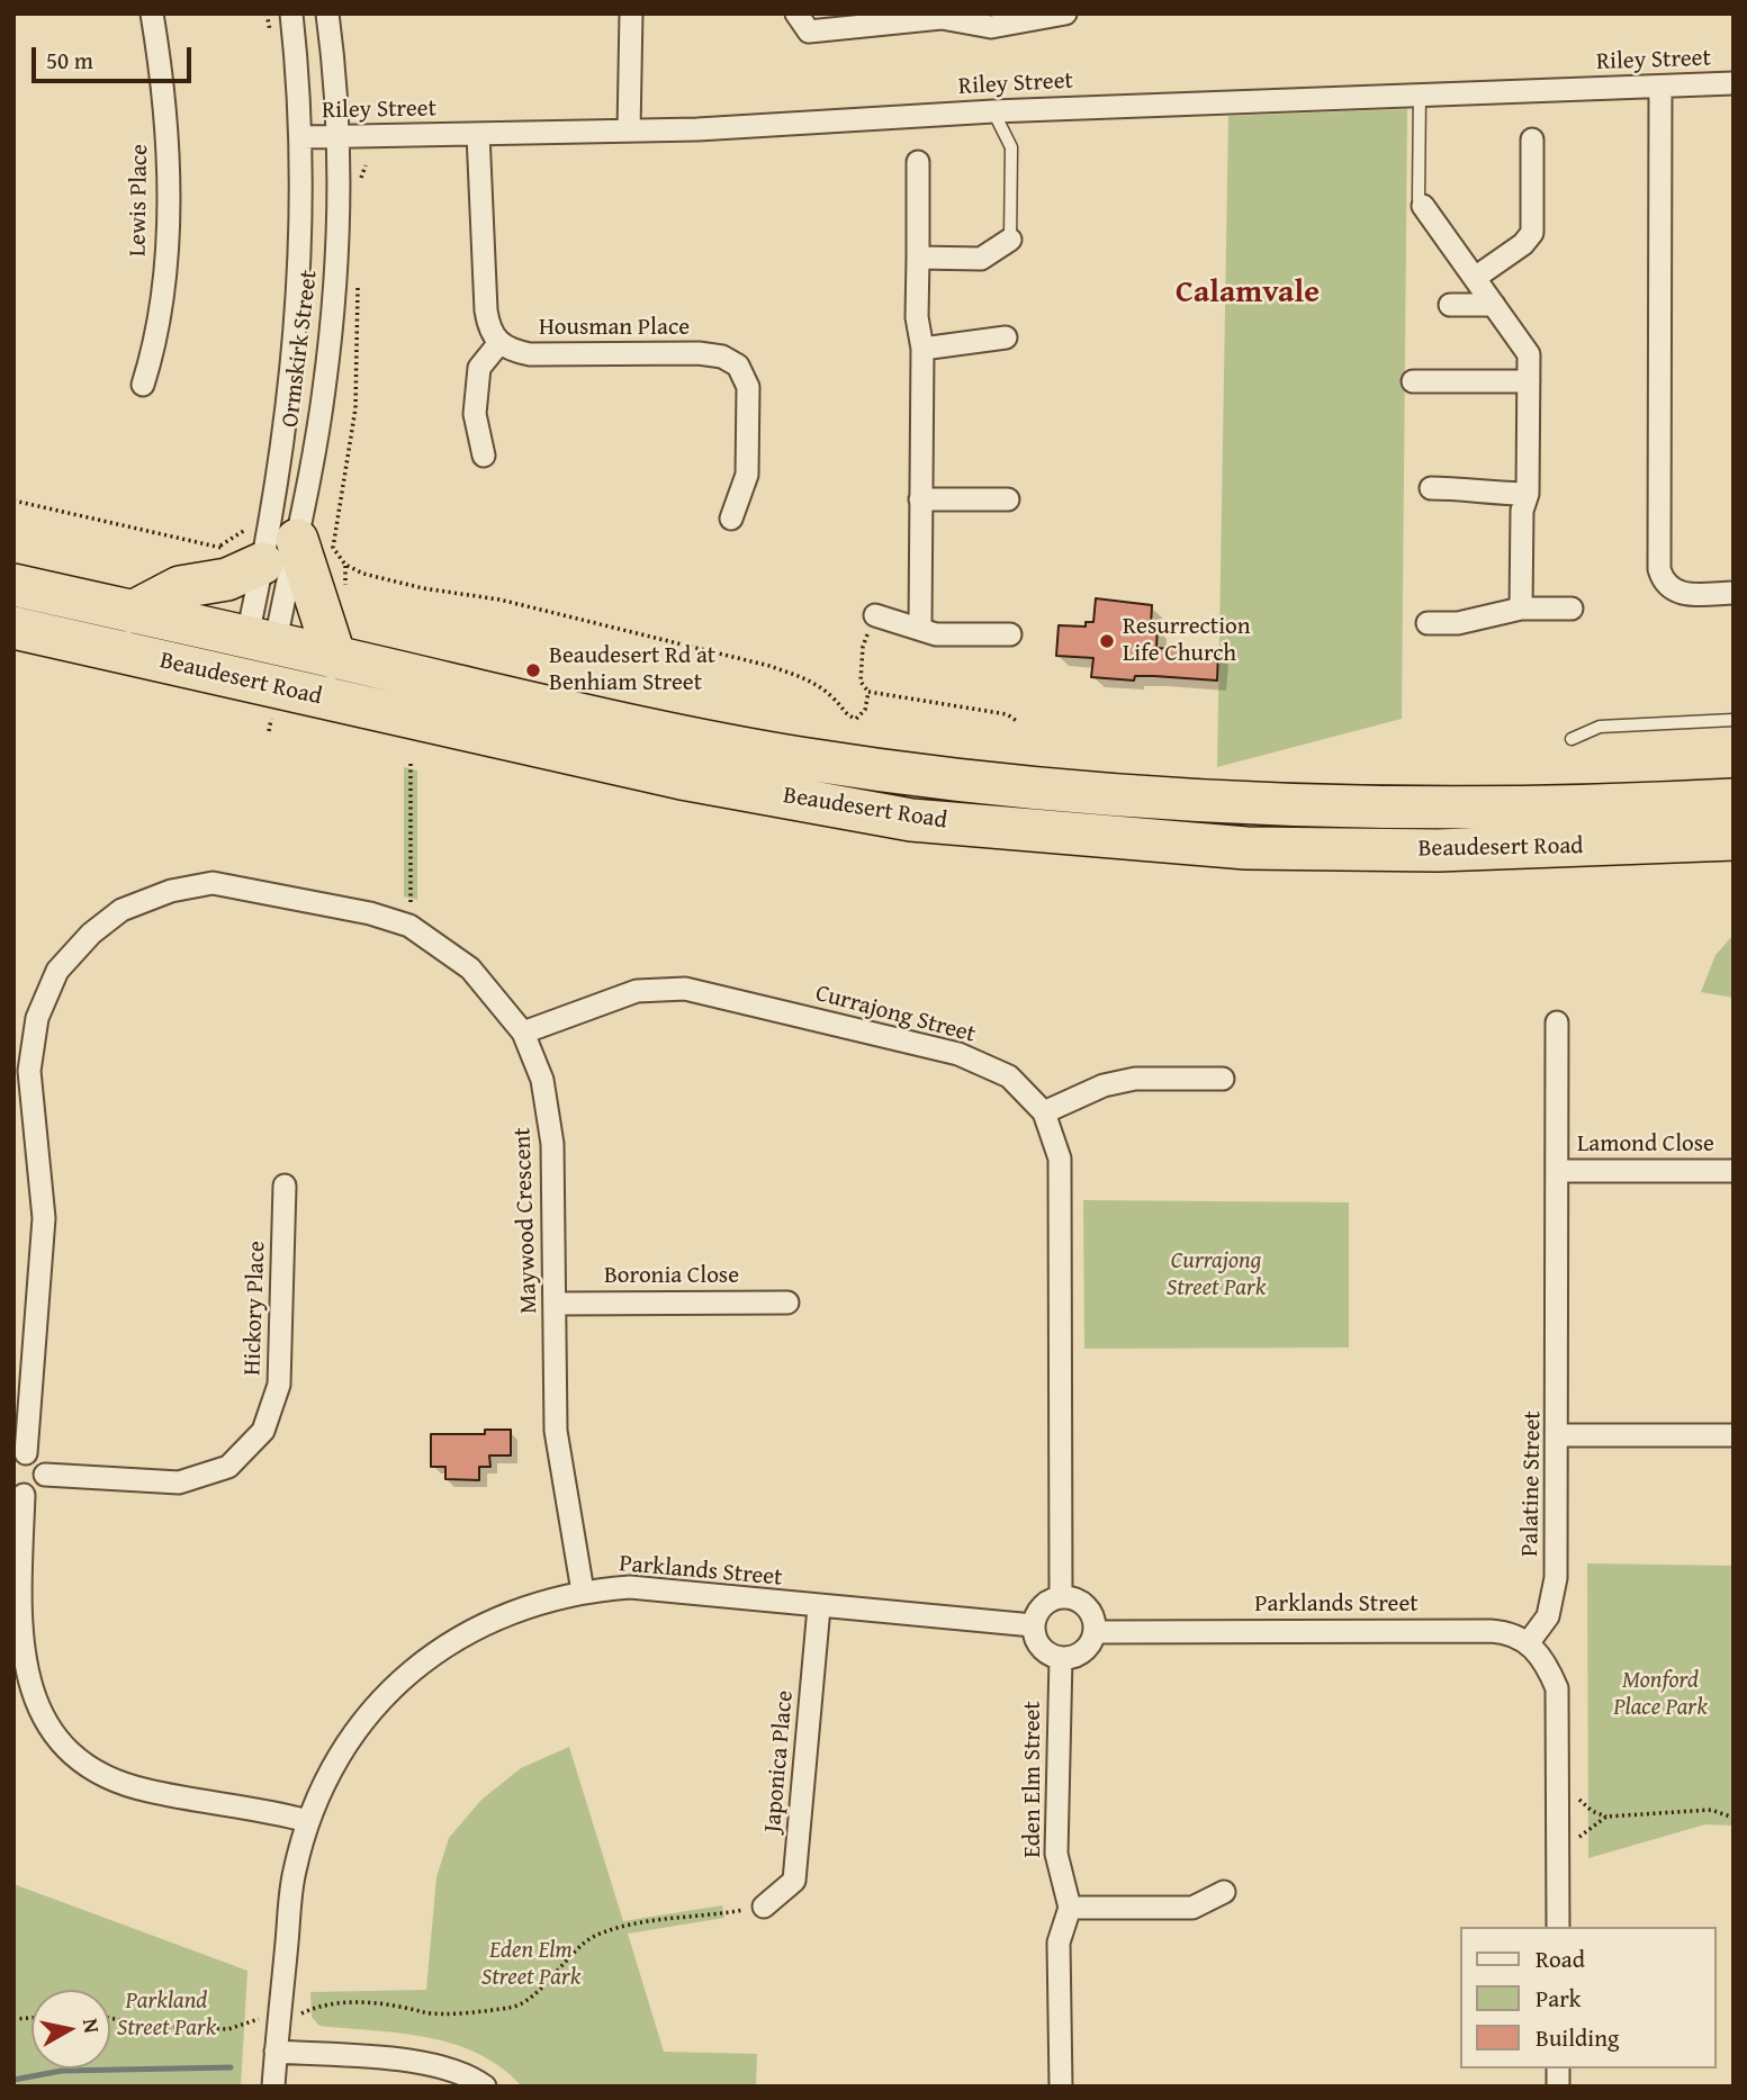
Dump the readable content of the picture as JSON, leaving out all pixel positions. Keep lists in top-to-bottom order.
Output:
{
  "streets": {
    "highway": ["Beaudesert Road"],
    "street": [
      "Riley Street",
      "Lewis Place",
      "Housman Place",
      "Ormskirk Street",
      "Currajong Street",
      "Lamond Close",
      "Maywood Crescent",
      "Boronia Close",
      "Hickory Place",
      "Palatine Street",
      "Parklands Street",
      "Japonica Place",
      "Eden Elm Street"
    ]
  },
  "crossings": [
    ["Riley Street", "Ormskirk Street"],
    ["Ormskirk Street", "Beaudesert Road"],
    ["Currajong Street", "Maywood Crescent"],
    ["Currajong Street", "Parklands Street"],
    ["Currajong Street", "Eden Elm Street"],
    ["Lamond Close", "Palatine Street"],
    ["Maywood Crescent", "Boronia Close"],
    ["Maywood Crescent", "Parklands Street"],
    ["Palatine Street", "Parklands Street"],
    ["Parklands Street", "Japonica Place"],
    ["Parklands Street", "Eden Elm Street"]
  ],
  "districts": ["Calamvale"],
  "parks": [
    "Currajong Street Park",
    "Monford Place Park",
    "Eden Elm Street Park",
    "Parkland Street Park"
  ],
  "places": ["Resurrection Life Church", "Beaudesert Rd at Benhiam Street"],
  "legend": ["Road", "Park", "Building"],
  "scale_bar": "50 m",
  "north": "right"
}
